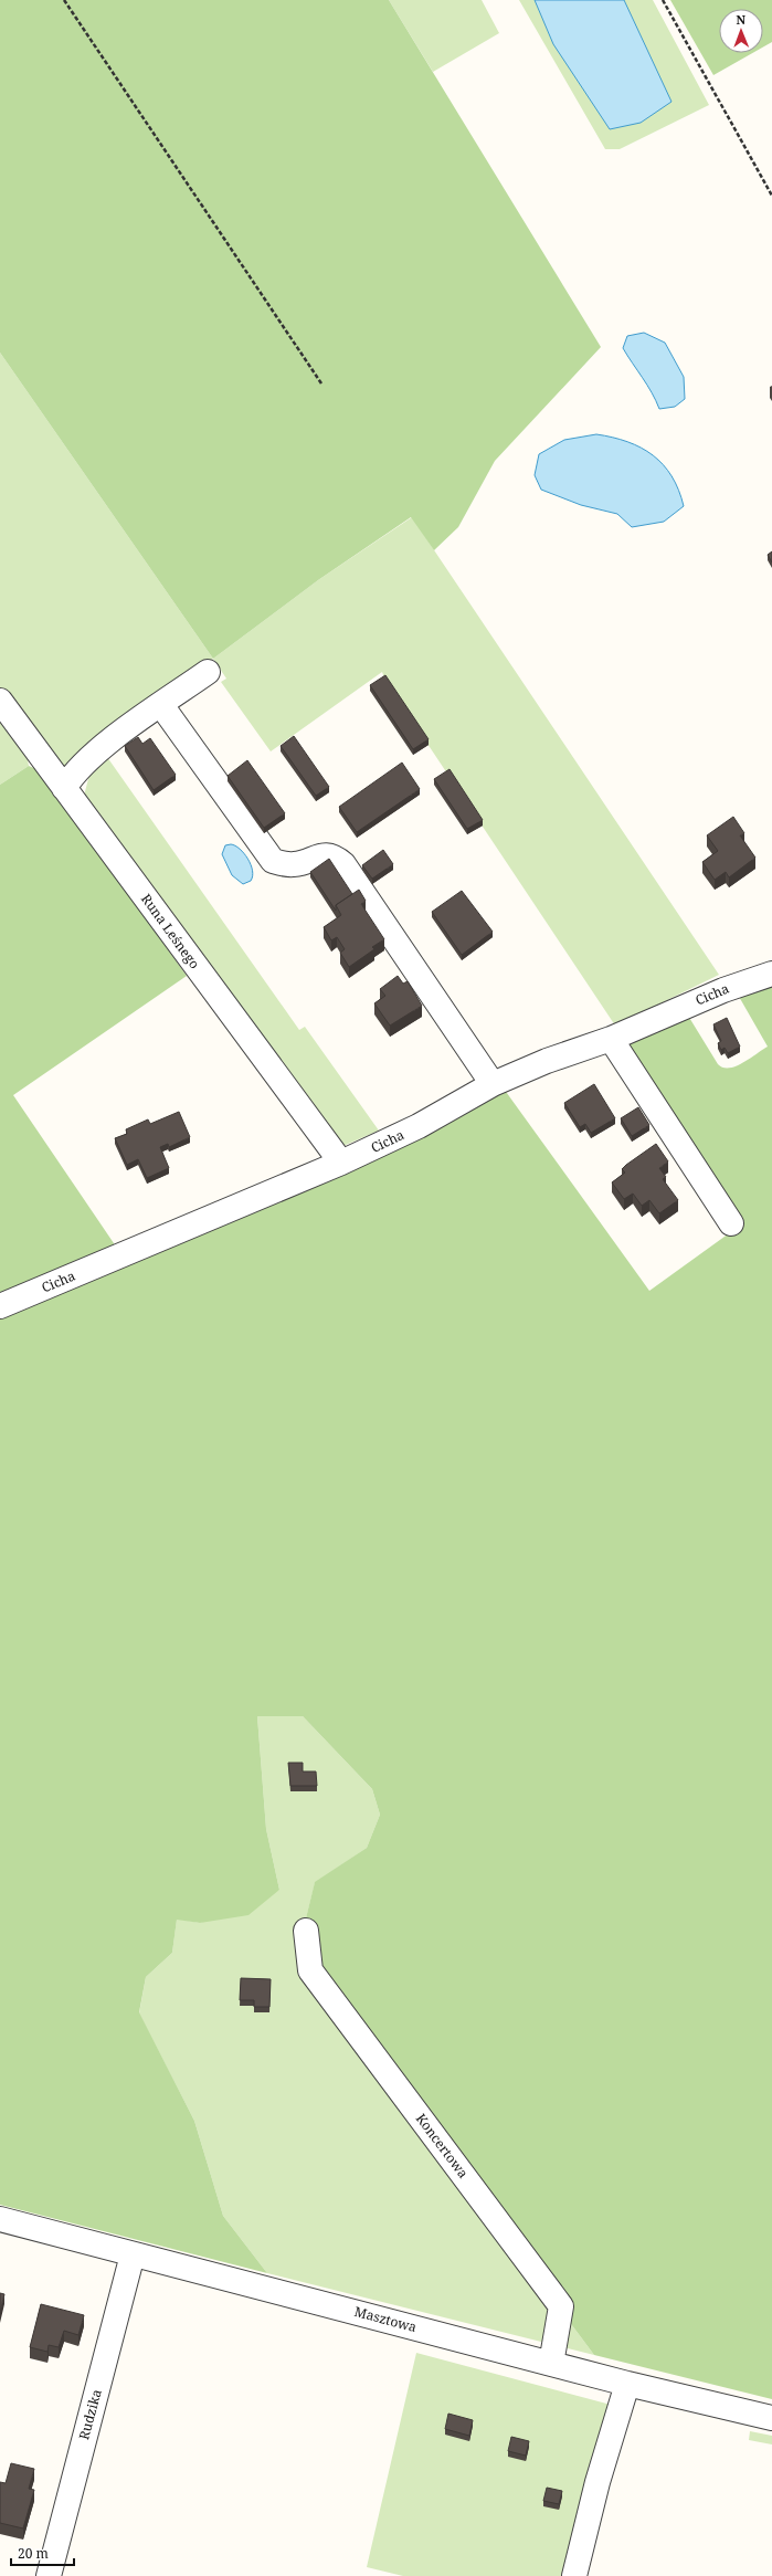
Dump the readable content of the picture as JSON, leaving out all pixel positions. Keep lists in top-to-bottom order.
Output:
{
  "streets": {
    "street": [
      "Runa Leśnego",
      "Cicha",
      "Koncertowa",
      "Masztowa",
      "Rudzika"
    ]
  },
  "crossings": [
    ["Runa Leśnego", "Cicha"],
    ["Koncertowa", "Masztowa"],
    ["Masztowa", "Rudzika"]
  ],
  "scale_bar": "20 m",
  "north": "top"
}
